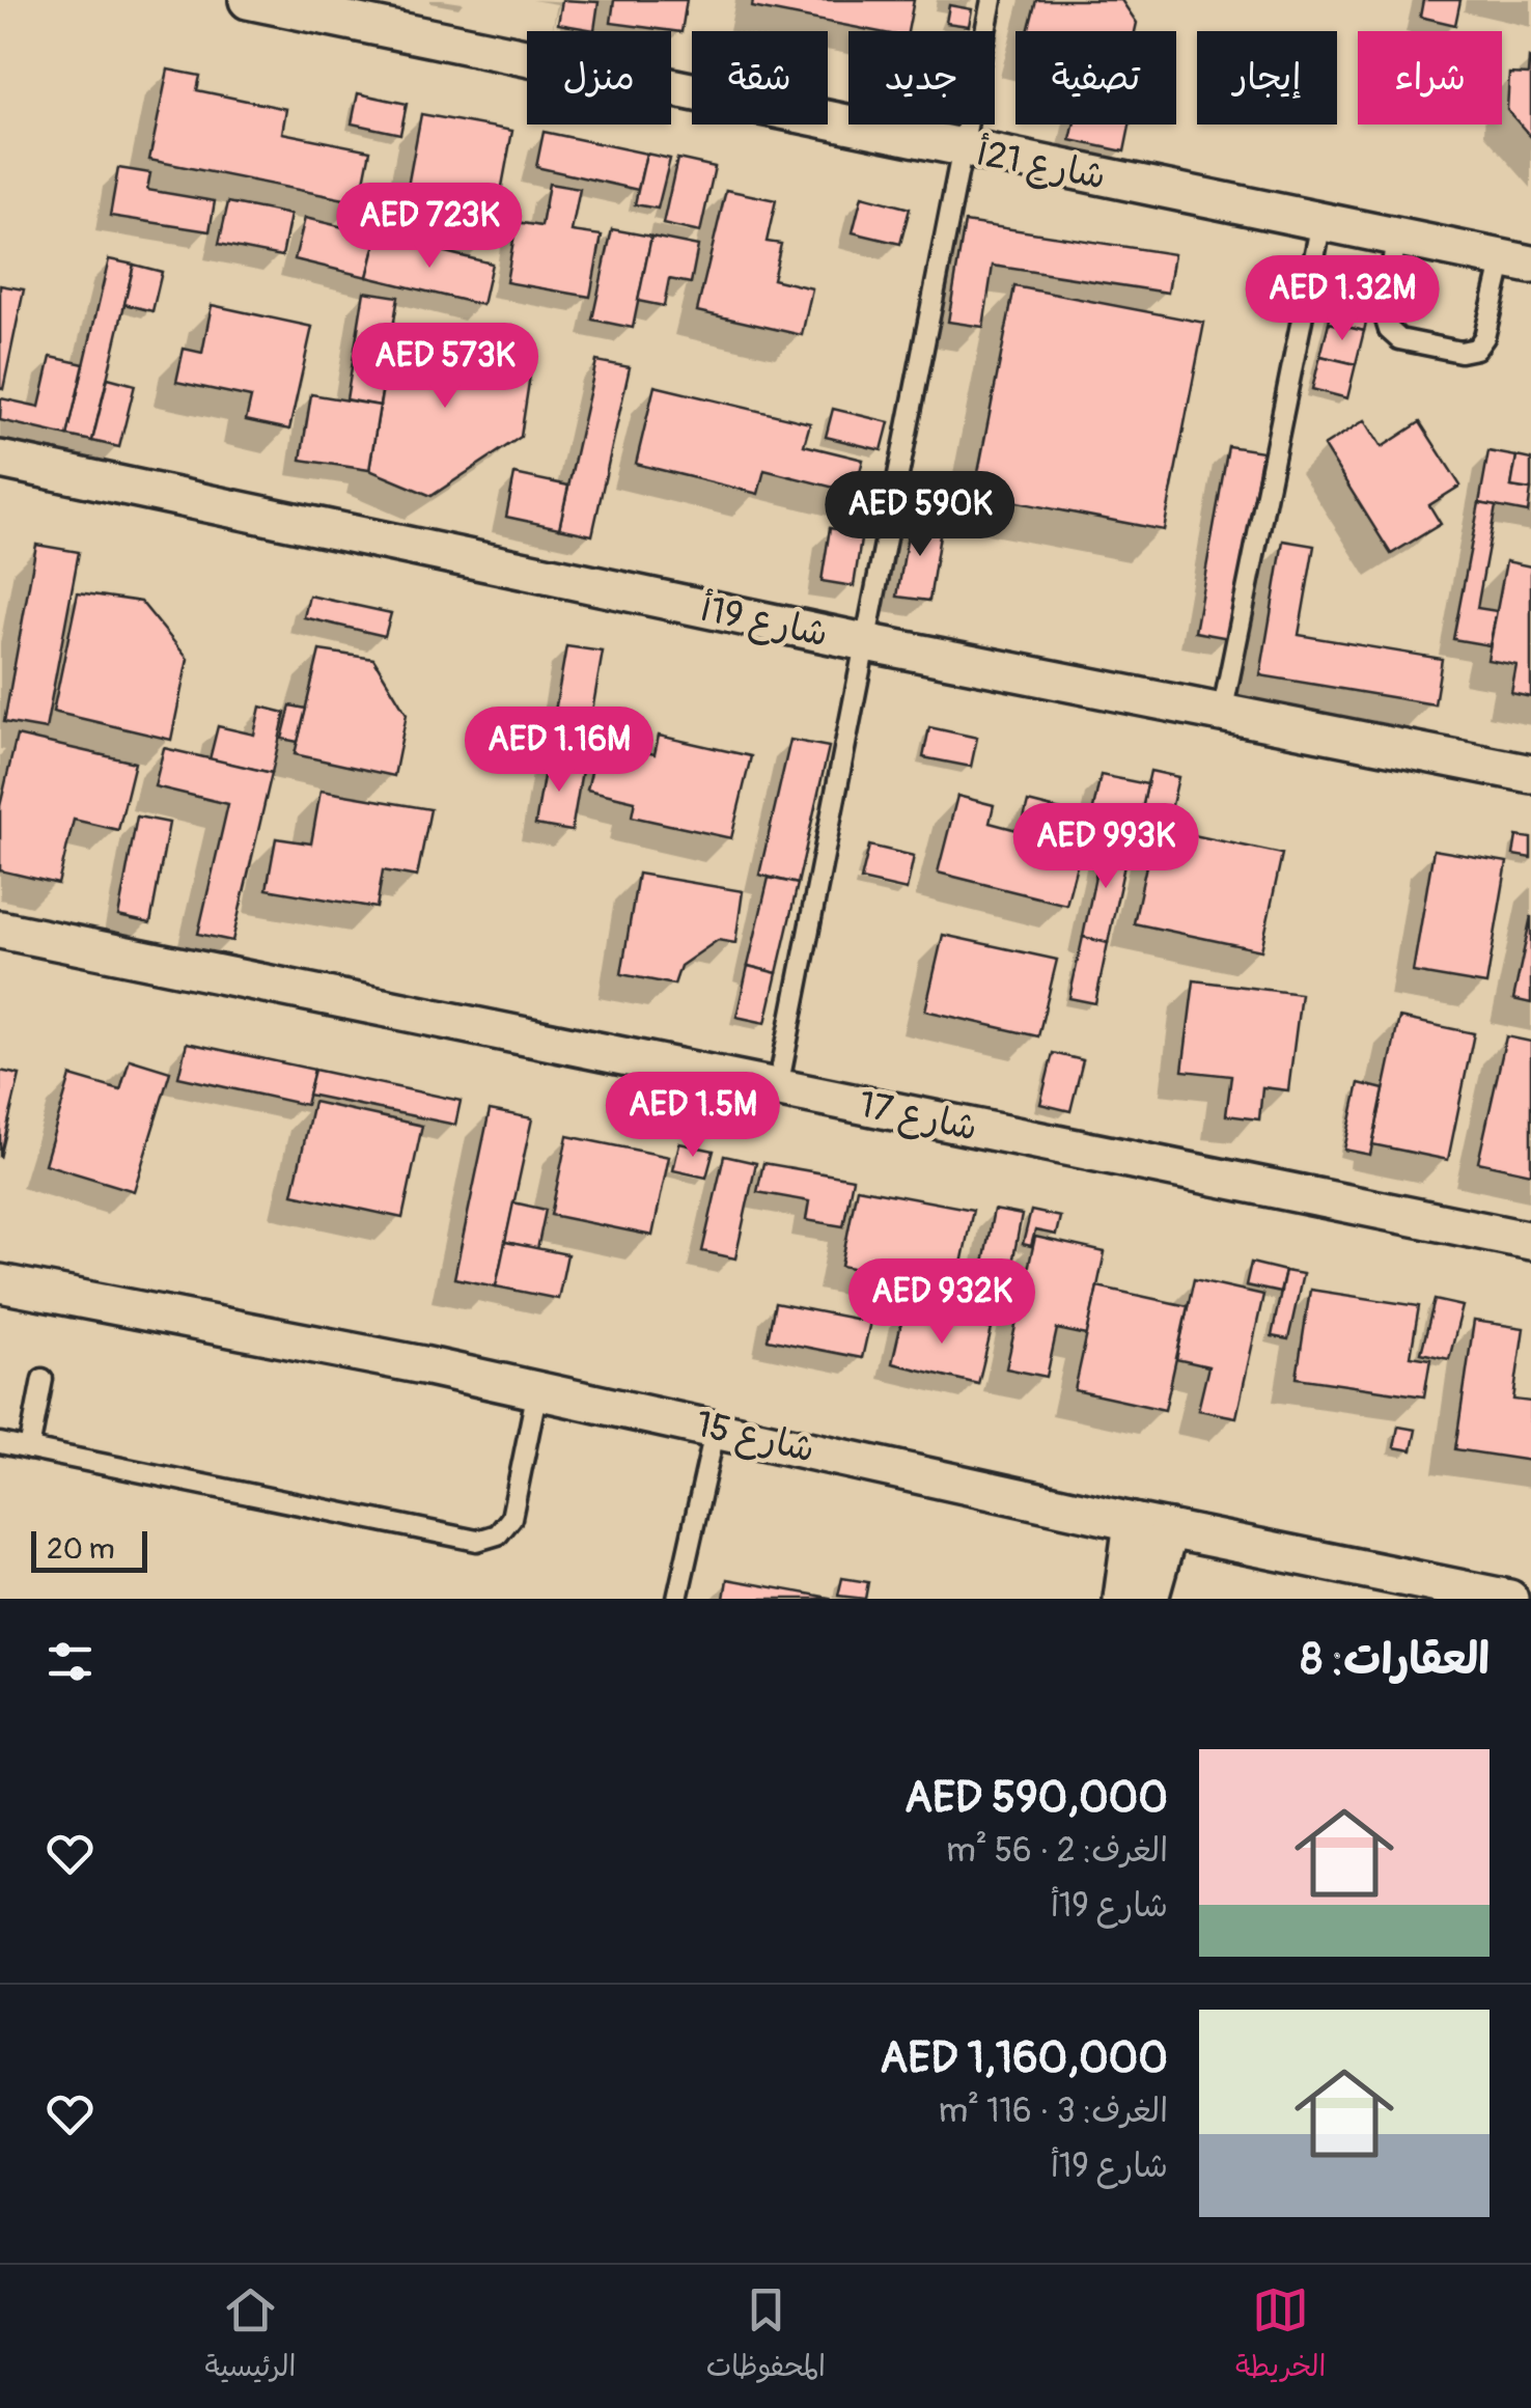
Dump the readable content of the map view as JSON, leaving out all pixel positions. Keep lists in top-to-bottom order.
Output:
{
  "streets": {
    "street": [
      "شارع 21أ",
      "شارع 19أ",
      "شارع 17",
      "شارع 15"
    ]
  },
  "scale_bar": "20 m",
  "page": {
    "chip": [
      "شراء",
      "إيجار",
      "تصفية",
      "جديد",
      "شقة",
      "منزل"
    ],
    "price": [
      "AED 723K",
      "AED 1.32M",
      "AED 573K",
      "AED 590K",
      "AED 1.16M",
      "AED 993K",
      "AED 1.5M",
      "AED 932K"
    ],
    "scale": "20 m",
    "heading": "العقارات: 8",
    "list": [
      {
        "name": "AED 590,000",
        "note": "الغرف: 2 · 56 m² · شارع 19أ"
      },
      {
        "name": "AED 1,160,000",
        "note": "الغرف: 3 · 116 m² · شارع 19أ"
      }
    ],
    "tabs": ["الخريطة", "المحفوظات", "الرئيسية"]
  }
}
